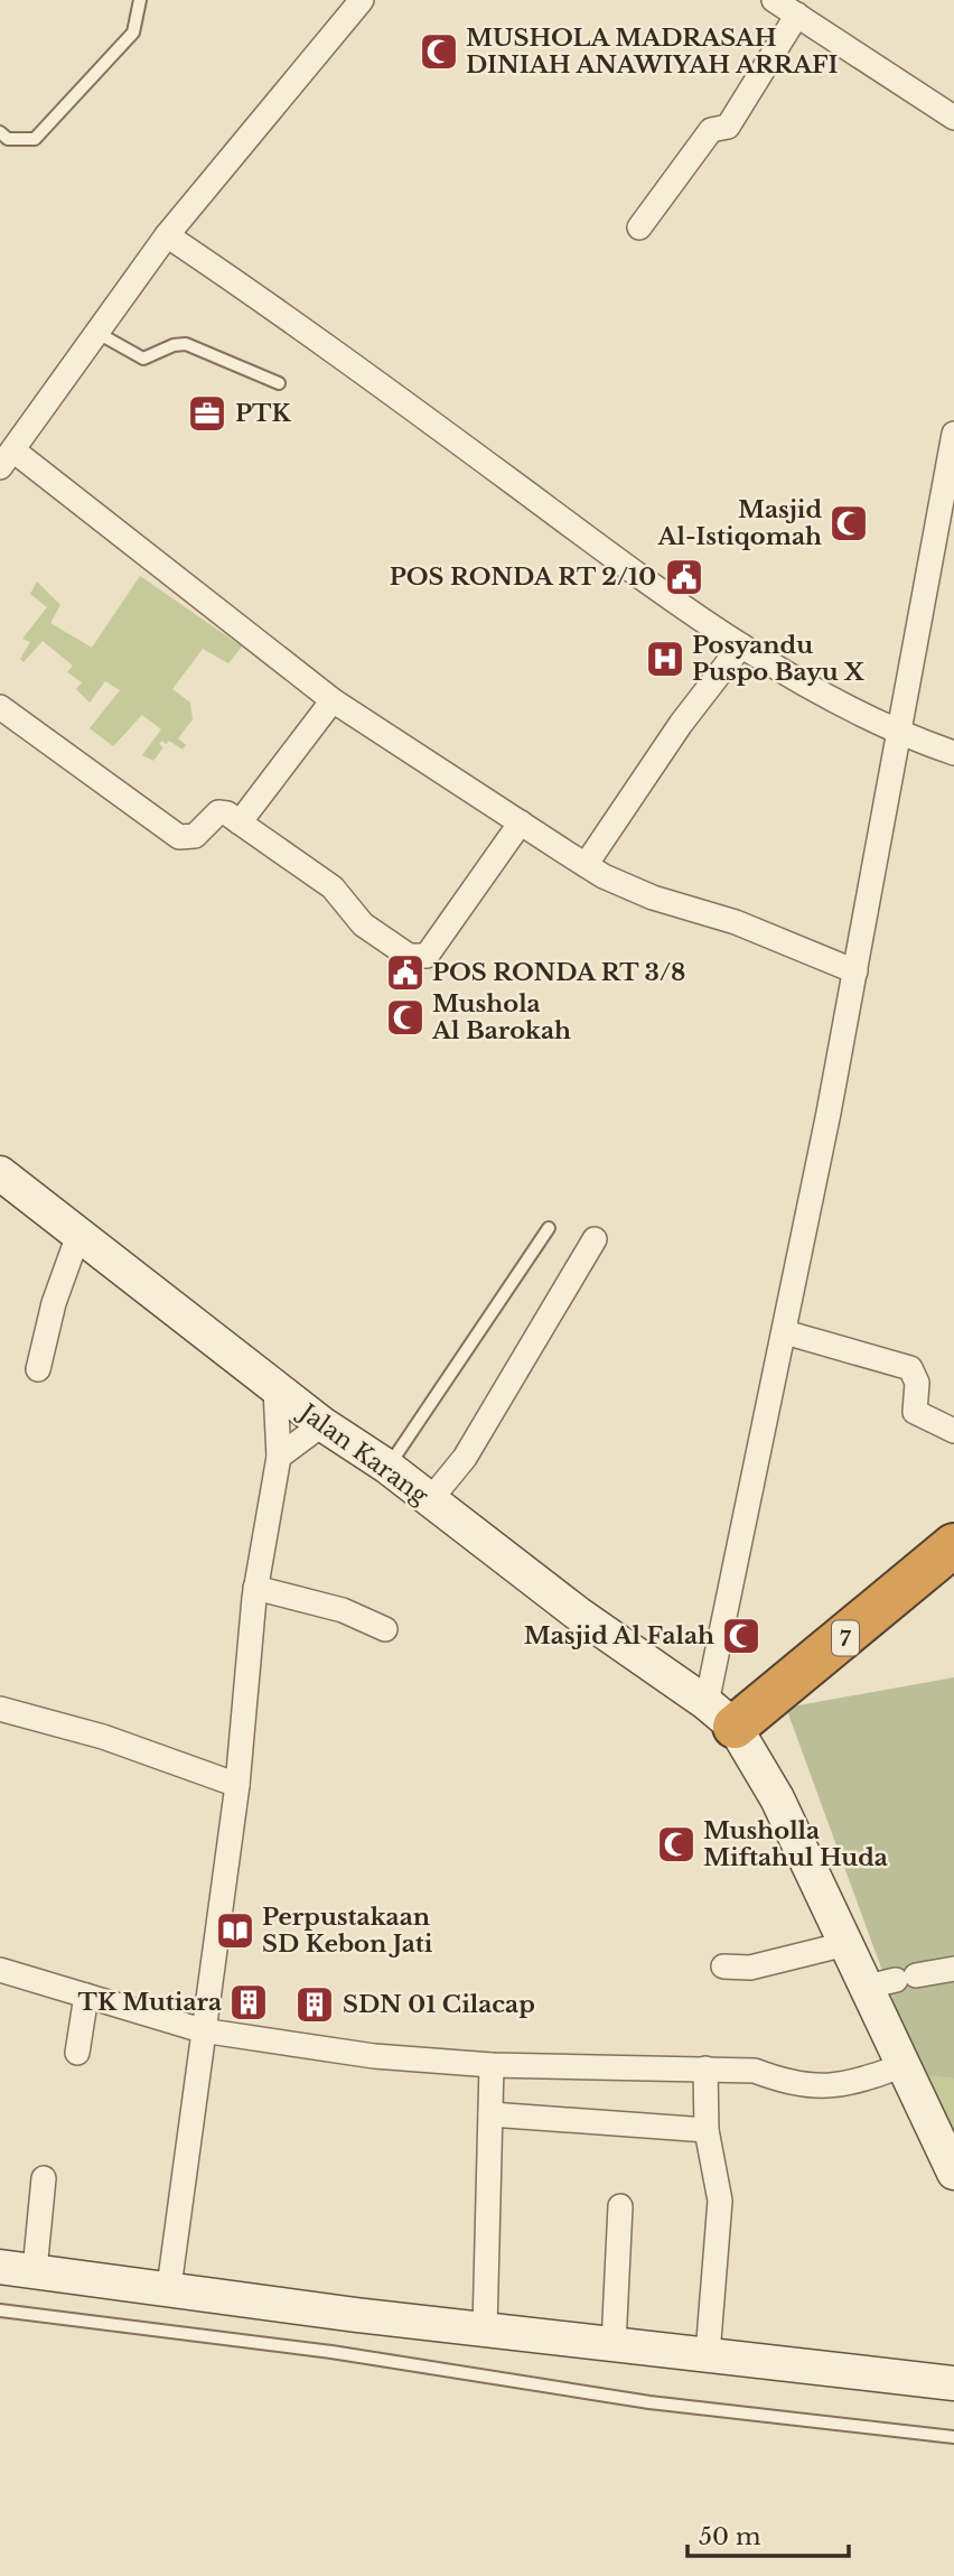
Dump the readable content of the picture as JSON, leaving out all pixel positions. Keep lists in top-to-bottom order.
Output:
{
  "streets": {
    "highway": ["7"],
    "street": ["Jalan Karang"]
  },
  "crossings": [
    ["Jalan Karang", "7"]
  ],
  "places": {
    "mosque": [
      "MUSHOLA MADRASAH DINIAH ANAWIYAH ARRAFI",
      "Masjid Al-Istiqomah",
      "Mushola Al Barokah",
      "Masjid Al Falah",
      "Musholla Miftahul Huda"
    ],
    "office": ["PTK"],
    "public building": ["POS RONDA RT 2/10", "POS RONDA RT 3/8"],
    "hospital": ["Posyandu Puspo Bayu X"],
    "library": ["Perpustakaan SD Kebon Jati"],
    "building": ["TK Mutiara", "SDN 01 Cilacap"]
  },
  "scale_bar": "50 m"
}
